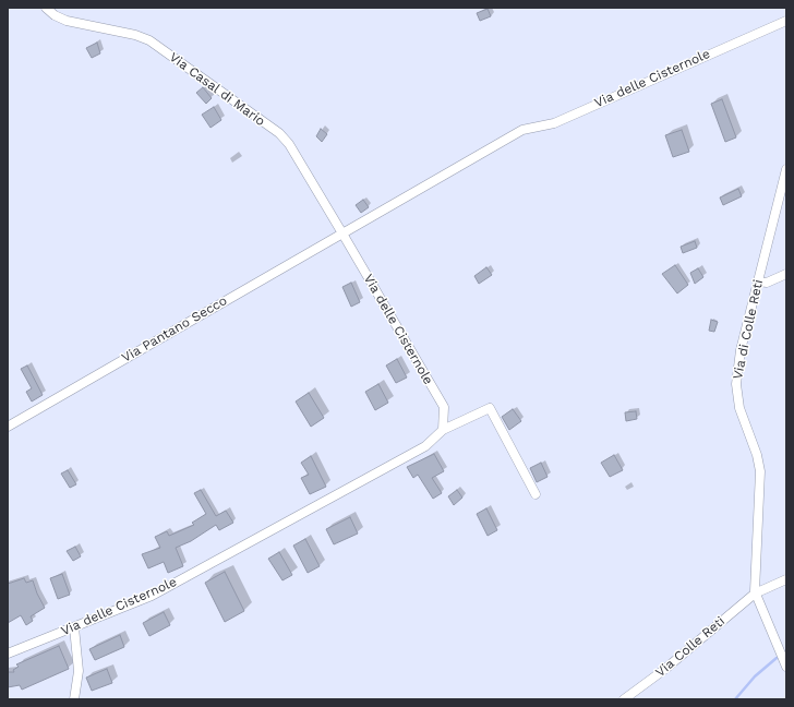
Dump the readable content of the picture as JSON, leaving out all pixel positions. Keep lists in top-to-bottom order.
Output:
{
  "streets": {
    "street": [
      "Via delle Cisternole",
      "Via Casal di Mario",
      "Via Pantano Secco",
      "Via di Colle Reti",
      "Via Colle Reti"
    ]
  },
  "crossings": [
    ["Via delle Cisternole", "Via Casal di Mario"],
    ["Via delle Cisternole", "Via Pantano Secco"],
    ["Via Casal di Mario", "Via Pantano Secco"],
    ["Via di Colle Reti", "Via Colle Reti"]
  ]
}
